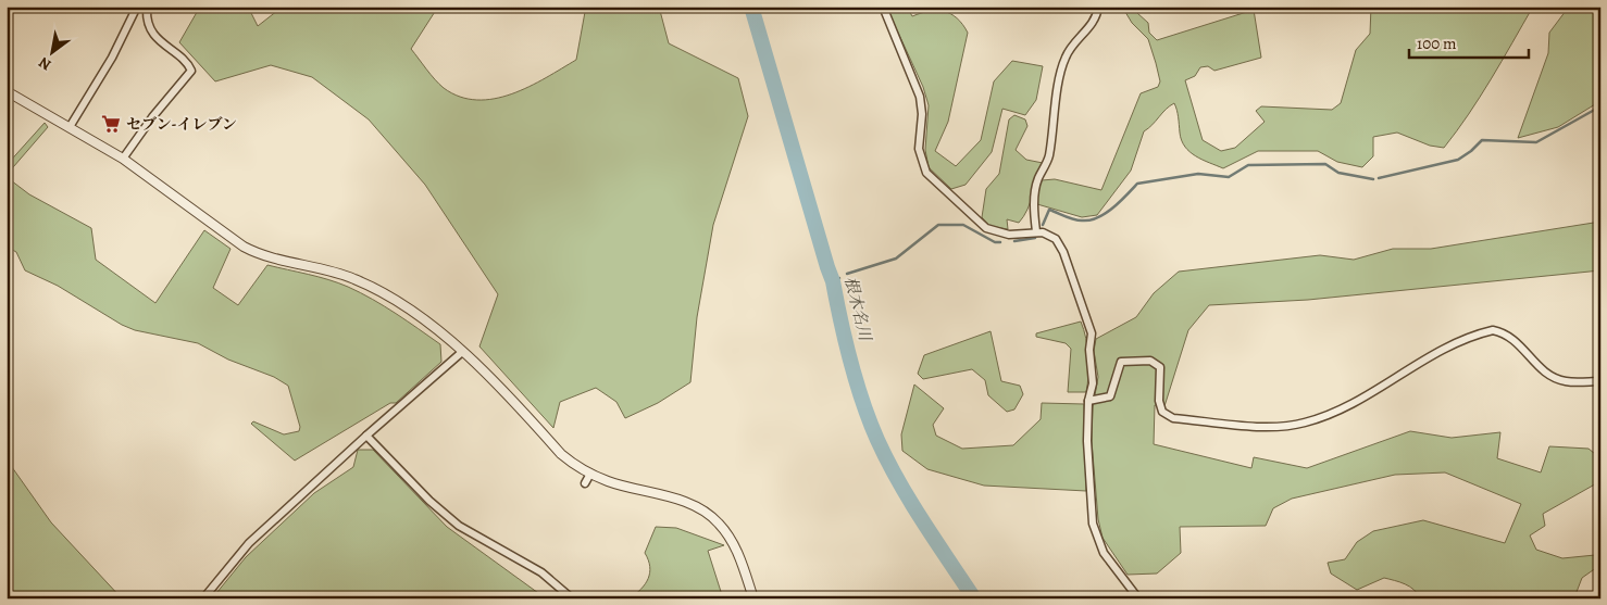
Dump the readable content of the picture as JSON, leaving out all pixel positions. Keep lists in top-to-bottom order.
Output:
{
  "water": ["根木名川"],
  "places": {
    "supermarket": ["セブン-イレブン"]
  },
  "scale_bar": "100 m",
  "north": "bottom left"
}
